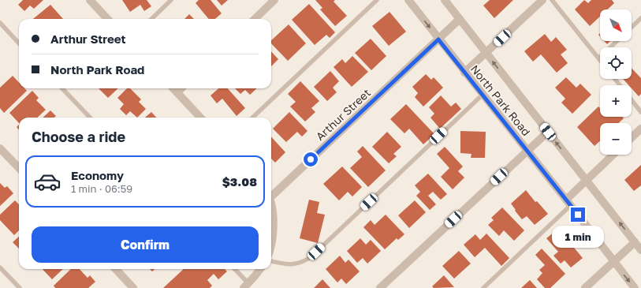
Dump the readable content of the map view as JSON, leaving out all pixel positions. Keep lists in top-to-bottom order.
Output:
{
  "streets": {
    "street": ["North Park Road", "Arthur Street"]
  },
  "crossings": [
    ["North Park Road", "Arthur Street"]
  ],
  "north": "bottom right",
  "page": {
    "map_buttons": ["+", "−"],
    "banner": ["Arthur Street", "North Park Road"],
    "heading": "Choose a ride",
    "list": [
      {
        "name": "Economy",
        "note": "1 min · 06:59",
        "value": "$3.08"
      }
    ],
    "buttons": "Confirm",
    "bubble": "1 min"
  }
}
